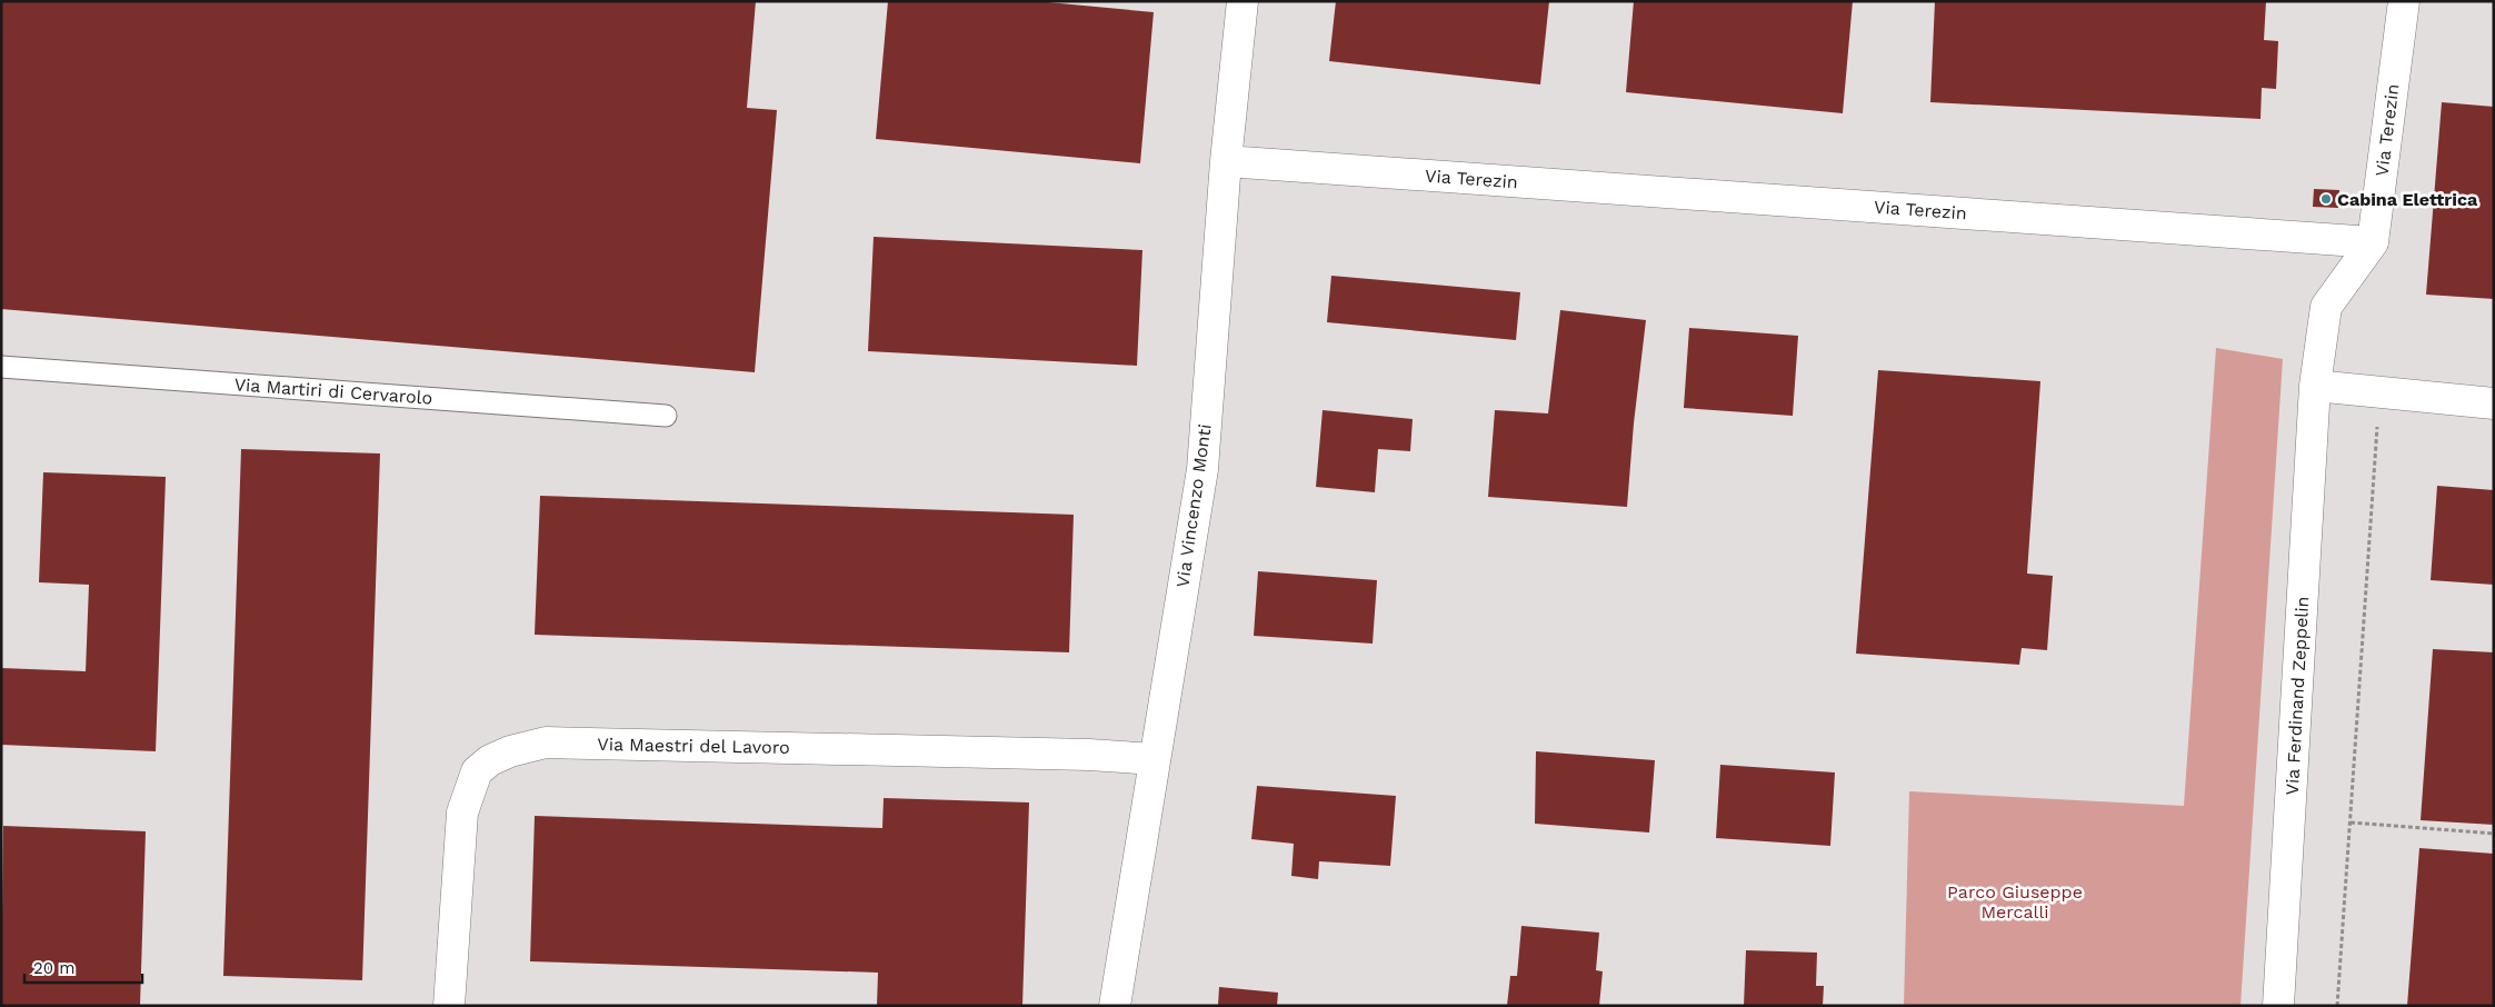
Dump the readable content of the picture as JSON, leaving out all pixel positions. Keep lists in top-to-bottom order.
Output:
{
  "streets": {
    "street": [
      "Via Terezin",
      "Via Vincenzo Monti",
      "Via Ferdinand Zeppelin",
      "Via Maestri del Lavoro"
    ],
    "lane": ["Via Martiri di Cervarolo"]
  },
  "crossings": [
    ["Via Terezin", "Via Vincenzo Monti"],
    ["Via Terezin", "Via Ferdinand Zeppelin"],
    ["Via Vincenzo Monti", "Via Maestri del Lavoro"]
  ],
  "parks": ["Parco Giuseppe Mercalli"],
  "places": ["Cabina Elettrica"],
  "scale_bar": "20 m"
}
